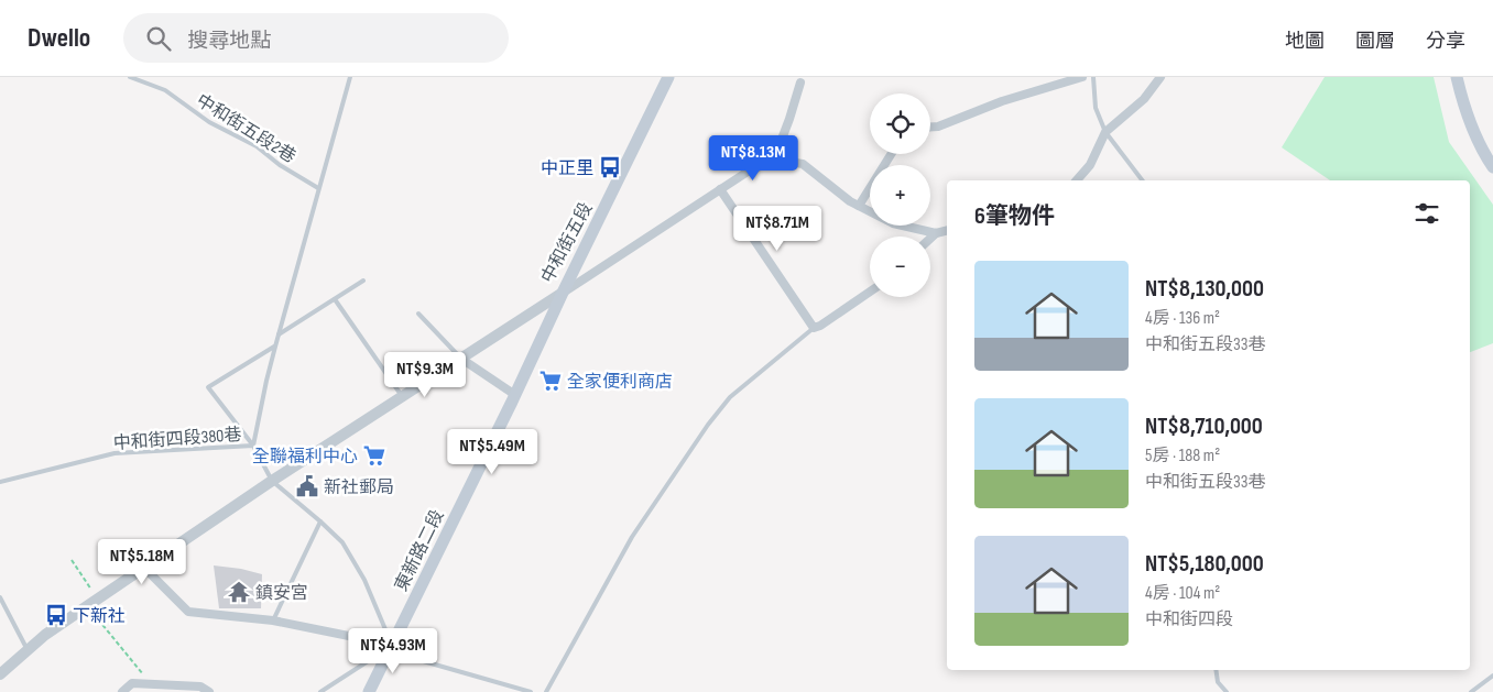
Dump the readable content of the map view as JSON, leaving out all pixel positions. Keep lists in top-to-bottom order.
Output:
{
  "streets": {
    "main road": ["中和街五段", "東新路二段"],
    "lane": ["中和街五段2巷", "中和街四段380巷"]
  },
  "crossings": [
    ["中和街五段", "中和街四段380巷"],
    ["中和街五段", "東新路二段"]
  ],
  "places": {
    "bus stop": ["中正里", "下新社"],
    "supermarket": ["全家便利商店", "全聯福利中心"],
    "public building": ["新社郵局"],
    "temple": ["鎮安宮"]
  },
  "page": {
    "header": "Dwello",
    "search": "搜尋地點",
    "nav": ["地圖", "圖層", "分享"],
    "map_buttons": ["+", "−"],
    "price": [
      "NT$8.13M",
      "NT$8.71M",
      "NT$9.3M",
      "NT$5.49M",
      "NT$5.18M",
      "NT$4.93M"
    ],
    "heading": "6筆物件",
    "list": [
      {
        "name": "NT$8,130,000",
        "note": "4房 · 136 m² · 中和街五段33巷"
      },
      {
        "name": "NT$8,710,000",
        "note": "5房 · 188 m² · 中和街五段33巷"
      },
      {
        "name": "NT$5,180,000",
        "note": "4房 · 104 m² · 中和街四段"
      }
    ]
  }
}
